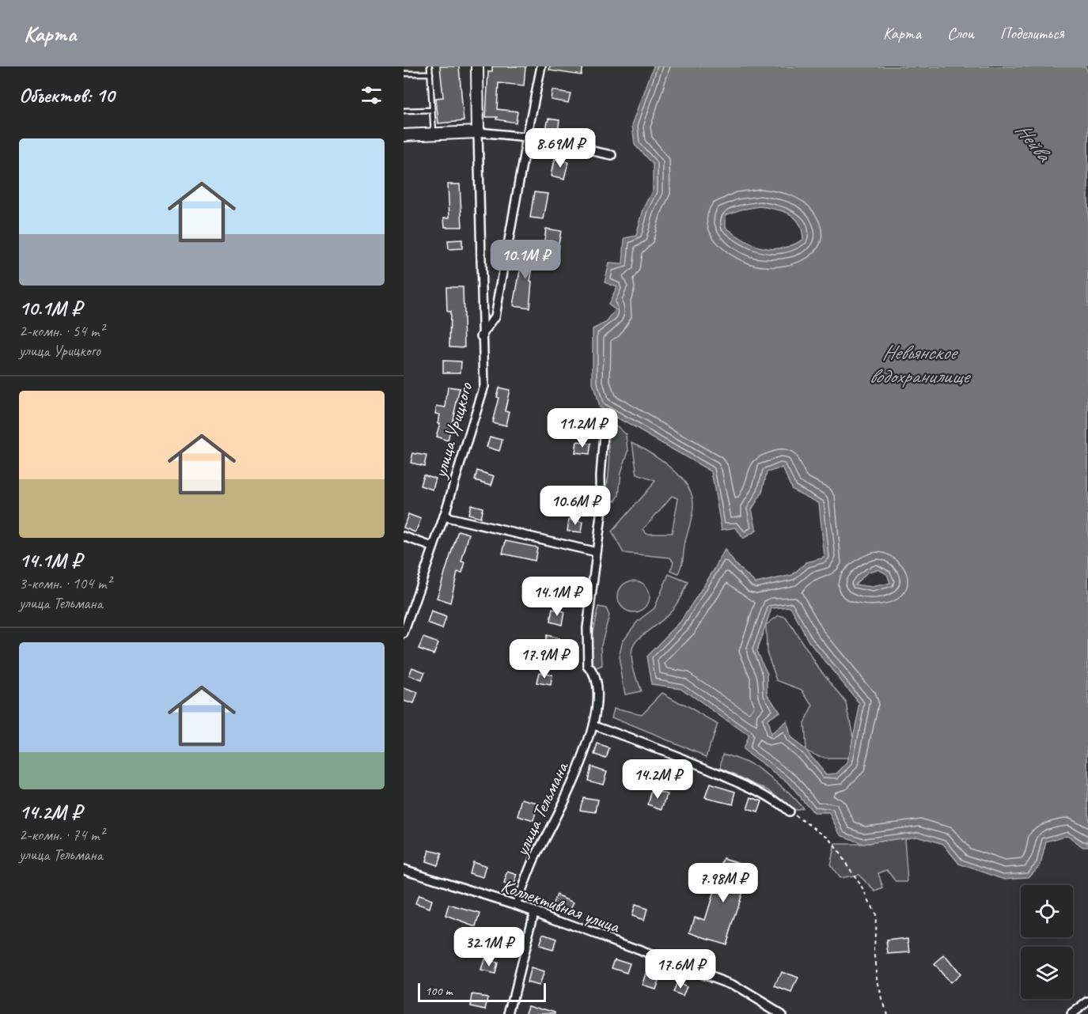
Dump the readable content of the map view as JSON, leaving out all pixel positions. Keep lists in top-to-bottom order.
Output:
{
  "streets": {
    "street": ["улица Урицкого", "улица Тельмана", "Коллективная улица"]
  },
  "crossings": [
    ["улица Тельмана", "Коллективная улица"]
  ],
  "water": ["Нейва", "Невьянское водохранилище"],
  "scale_bar": "100 m",
  "page": {
    "header": "Карта",
    "nav": ["Карта", "Слои", "Поделиться"],
    "heading": "Объектов: 10",
    "list": [
      {
        "name": "10.1M ₽",
        "note": "2-комн. · 54 m² · улица Урицкого"
      },
      {
        "name": "14.1M ₽",
        "note": "3-комн. · 104 m² · улица Тельмана"
      },
      {
        "name": "14.2M ₽",
        "note": "2-комн. · 74 m² · улица Тельмана"
      }
    ],
    "price": [
      "8.69M ₽",
      "10.1M ₽",
      "11.2M ₽",
      "10.6M ₽",
      "14.1M ₽",
      "17.9M ₽",
      "14.2M ₽",
      "7.98M ₽",
      "32.1M ₽",
      "17.6M ₽"
    ],
    "scale": "100 m"
  }
}
